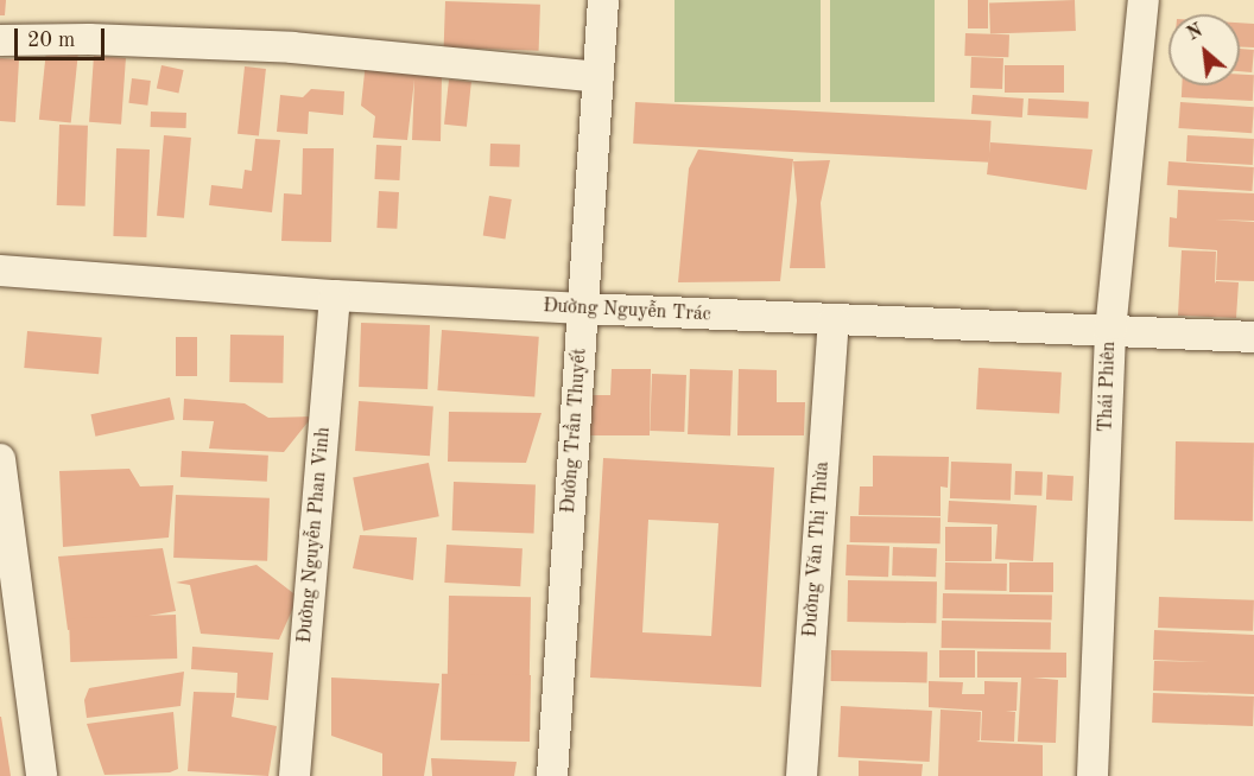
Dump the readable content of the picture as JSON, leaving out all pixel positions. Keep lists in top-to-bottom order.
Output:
{
  "streets": {
    "street": [
      "Đường Nguyễn Trác",
      "Thái Phiên",
      "Đường Trần Thuyết",
      "Đường Nguyễn Phan Vinh",
      "Đường Văn Thị Thừa"
    ]
  },
  "crossings": [
    ["Đường Nguyễn Trác", "Thái Phiên"],
    ["Đường Nguyễn Trác", "Đường Trần Thuyết"],
    ["Đường Nguyễn Trác", "Đường Nguyễn Phan Vinh"],
    ["Đường Nguyễn Trác", "Đường Văn Thị Thừa"]
  ],
  "scale_bar": "20 m",
  "north": "top left"
}
